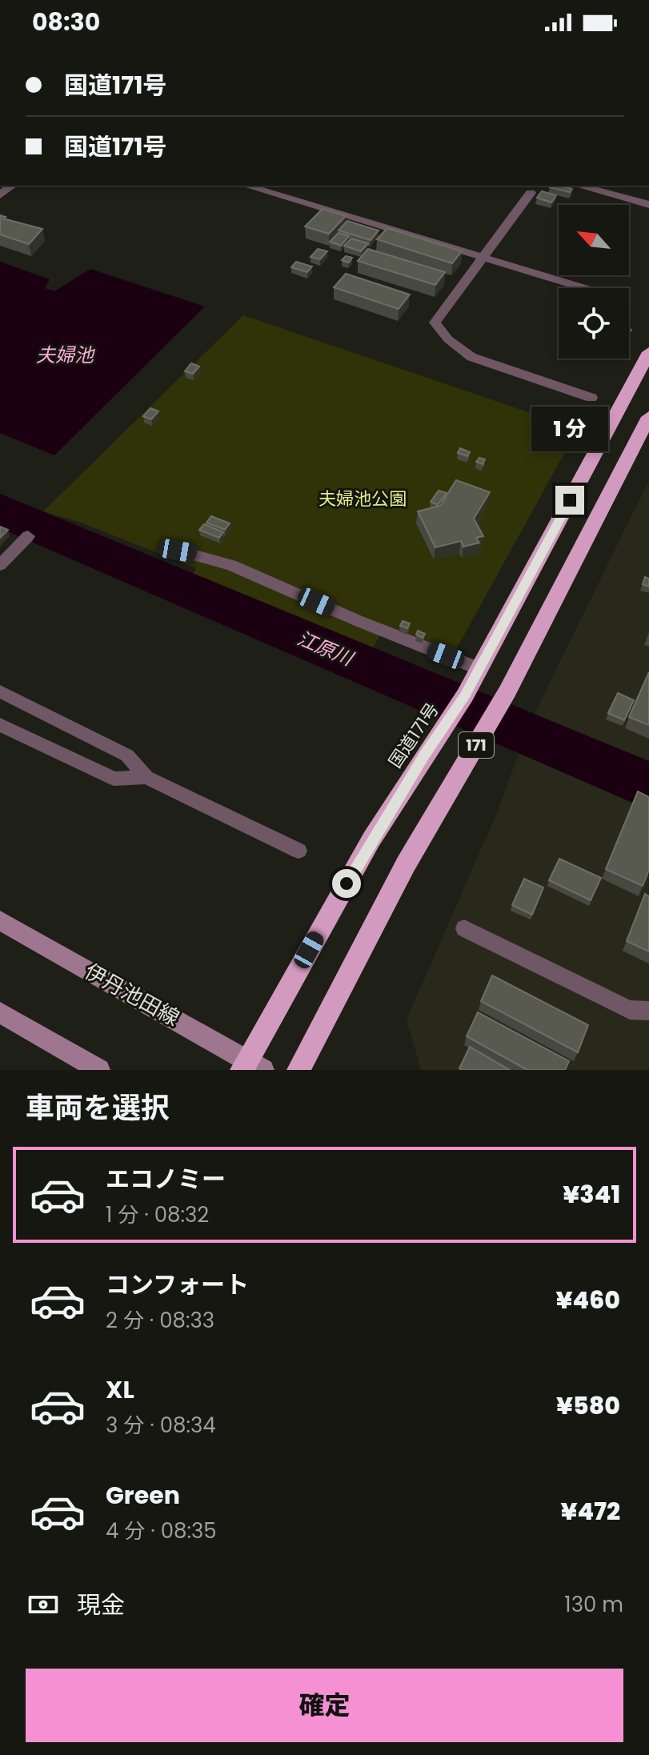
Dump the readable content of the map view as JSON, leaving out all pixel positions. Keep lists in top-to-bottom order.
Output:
{
  "streets": {
    "highway": ["国道171号", "171"],
    "main road": ["伊丹池田線"]
  },
  "crossings": [
    ["国道171号", "伊丹池田線"]
  ],
  "water": ["夫婦池", "江原川"],
  "parks": ["夫婦池公園"],
  "north": "top left",
  "page": {
    "status": "08:30",
    "banner": ["国道171号", "国道171号"],
    "bubble": "1 分",
    "heading": "車両を選択",
    "list": [
      {
        "name": "エコノミー",
        "note": "1 分 · 08:32",
        "value": "¥341"
      },
      {
        "name": "コンフォート",
        "note": "2 分 · 08:33",
        "value": "¥460"
      },
      {
        "name": "XL",
        "note": "3 分 · 08:34",
        "value": "¥580"
      },
      {
        "name": "Green",
        "note": "4 分 · 08:35",
        "value": "¥472"
      }
    ],
    "pay": ["現金", "130 m"],
    "buttons": "確定"
  }
}
